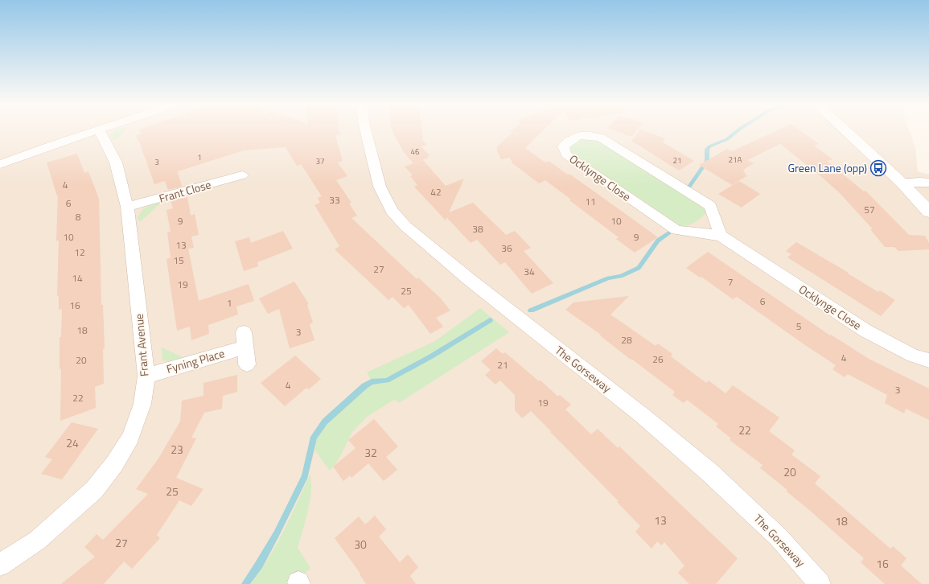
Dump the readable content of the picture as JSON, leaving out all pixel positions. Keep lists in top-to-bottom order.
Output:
{
  "streets": {
    "street": [
      "Ocklynge Close",
      "Frant Close",
      "Frant Avenue",
      "Fyning Place",
      "The Gorseway"
    ]
  },
  "crossings": [
    ["Frant Close", "Frant Avenue"],
    ["Frant Avenue", "Fyning Place"]
  ],
  "places": {
    "bus stop": ["Green Lane (opp)"]
  },
  "house_numbers": [
    "46",
    "1",
    "21A",
    "21",
    "37",
    "3",
    "4",
    "42",
    "33",
    "11",
    "6",
    "57",
    "8",
    "9",
    "10",
    "38",
    "10",
    "9",
    "13",
    "36",
    "12",
    "15",
    "27",
    "34",
    "14",
    "7",
    "19",
    "25",
    "6",
    "1",
    "16",
    "5",
    "18",
    "3",
    "28",
    "4",
    "26",
    "20",
    "21",
    "4",
    "3",
    "22",
    "19",
    "22",
    "24",
    "23",
    "32",
    "20",
    "25",
    "13",
    "18",
    "27",
    "30",
    "16"
  ]
}
